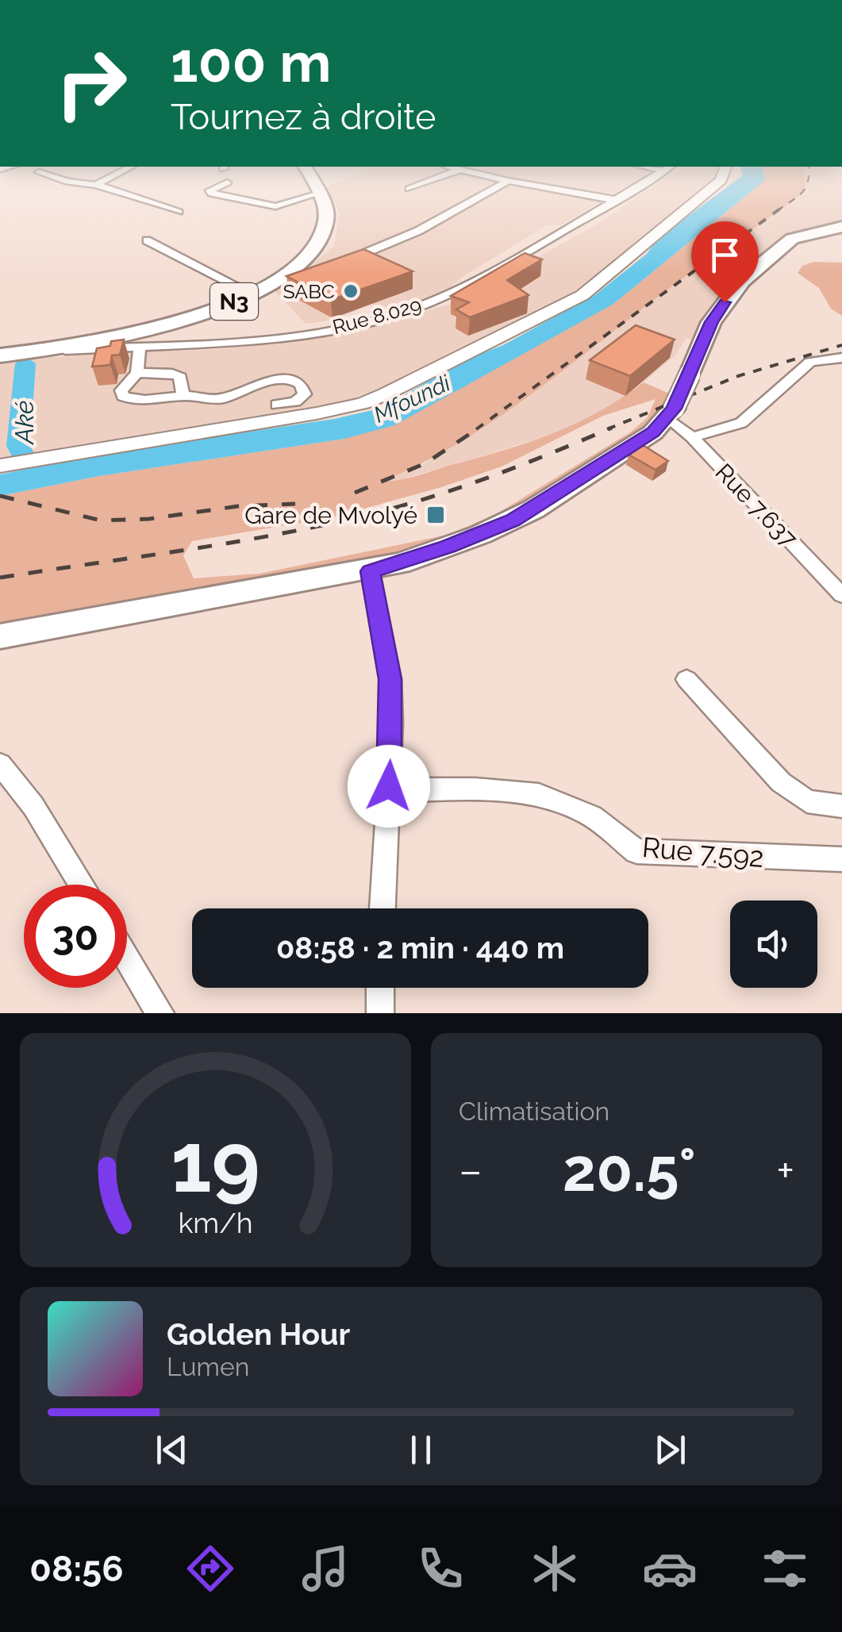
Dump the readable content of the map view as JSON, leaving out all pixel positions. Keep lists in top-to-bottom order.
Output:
{
  "streets": {
    "main road": ["N3"],
    "street": ["Rue 8.029", "Rue 7.637", "Rue 7.592"]
  },
  "crossings": [
    ["N3", "Rue 8.029"]
  ],
  "water": ["Mfoundi", "Aké"],
  "places": {
    "other": ["SABC"],
    "transit": ["Gare de Mvolyé"]
  },
  "page": {
    "turn": ["100 m", "Tournez à droite"],
    "limit": "30",
    "trip": "08:58 · 2 min · 440 m",
    "tile": "Climatisation",
    "heat": ["−", "20.5°", "+"],
    "song": ["Golden Hour", "Lumen"],
    "tabs": "08:56",
    "gauge": ["19", "km/h"]
  }
}
